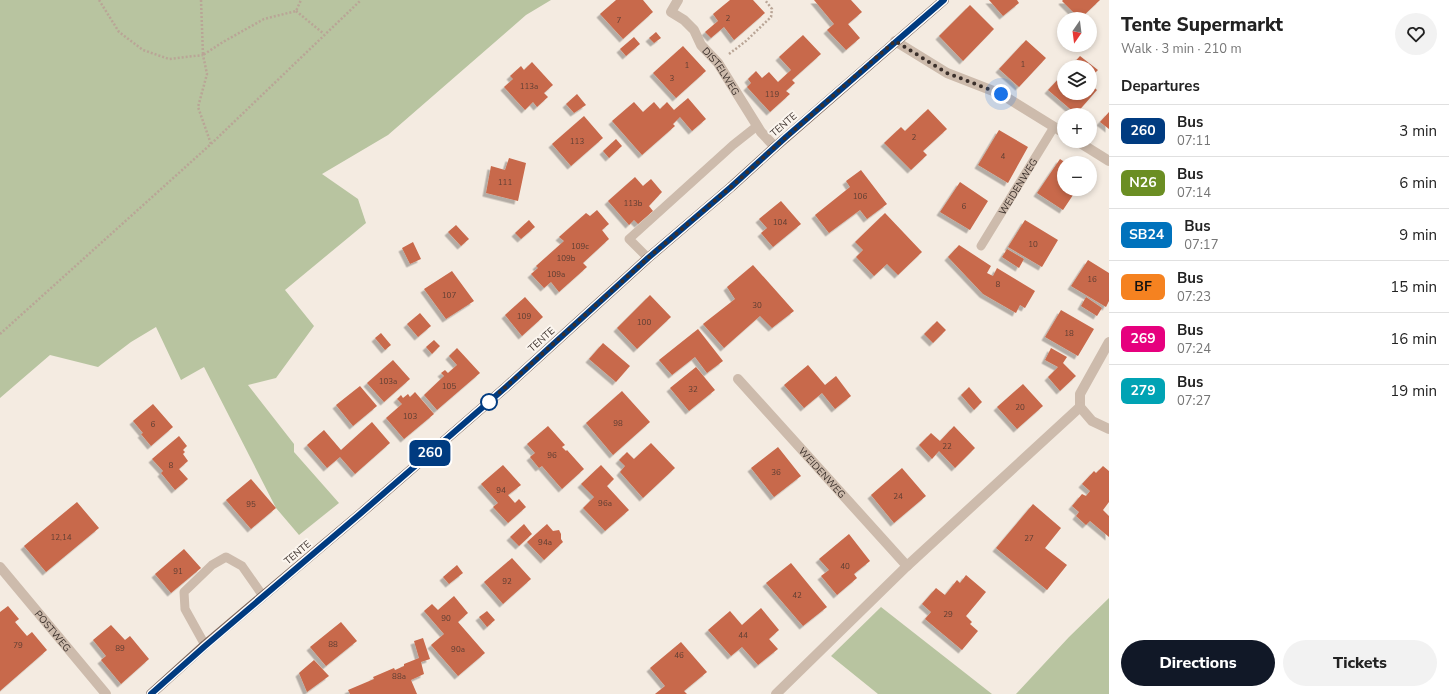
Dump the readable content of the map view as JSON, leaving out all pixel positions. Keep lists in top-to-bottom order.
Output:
{
  "streets": {
    "main road": ["TENTE"],
    "street": ["DISTELWEG", "WEIDENWEG", "POSTWEG"]
  },
  "crossings": [
    ["DISTELWEG", "TENTE"]
  ],
  "lines": ["bus line 260"],
  "house_numbers": [
    "2",
    "7",
    "1",
    "1",
    "3",
    "113a",
    "119",
    "2",
    "113",
    "4",
    "111",
    "106",
    "113b",
    "6",
    "104",
    "10",
    "109c",
    "109b",
    "109a",
    "16",
    "8",
    "107",
    "30",
    "109",
    "100",
    "18",
    "103a",
    "105",
    "32",
    "20",
    "103",
    "98",
    "6",
    "22",
    "96",
    "8",
    "36",
    "94",
    "24",
    "96a",
    "95",
    "12,14",
    "27",
    "94a",
    "40",
    "91",
    "92",
    "42",
    "29",
    "90",
    "44",
    "88",
    "79",
    "89",
    "90a",
    "46",
    "88a"
  ],
  "north": "bottom",
  "page": {
    "on_map": "260",
    "heading": [
      ["Tente Supermarkt", "Walk · 3 min · 210 m"],
      "Departures"
    ],
    "map_buttons": ["+", "−"],
    "list": [
      {
        "mark": "260",
        "name": "Bus",
        "note": "07:11",
        "value": "3 min"
      },
      {
        "mark": "N26",
        "name": "Bus",
        "note": "07:14",
        "value": "6 min"
      },
      {
        "mark": "SB24",
        "name": "Bus",
        "note": "07:17",
        "value": "9 min"
      },
      {
        "mark": "BF",
        "name": "Bus",
        "note": "07:23",
        "value": "15 min"
      },
      {
        "mark": "269",
        "name": "Bus",
        "note": "07:24",
        "value": "16 min"
      },
      {
        "mark": "279",
        "name": "Bus",
        "note": "07:27",
        "value": "19 min"
      }
    ],
    "buttons": ["Directions", "Tickets"]
  }
}
